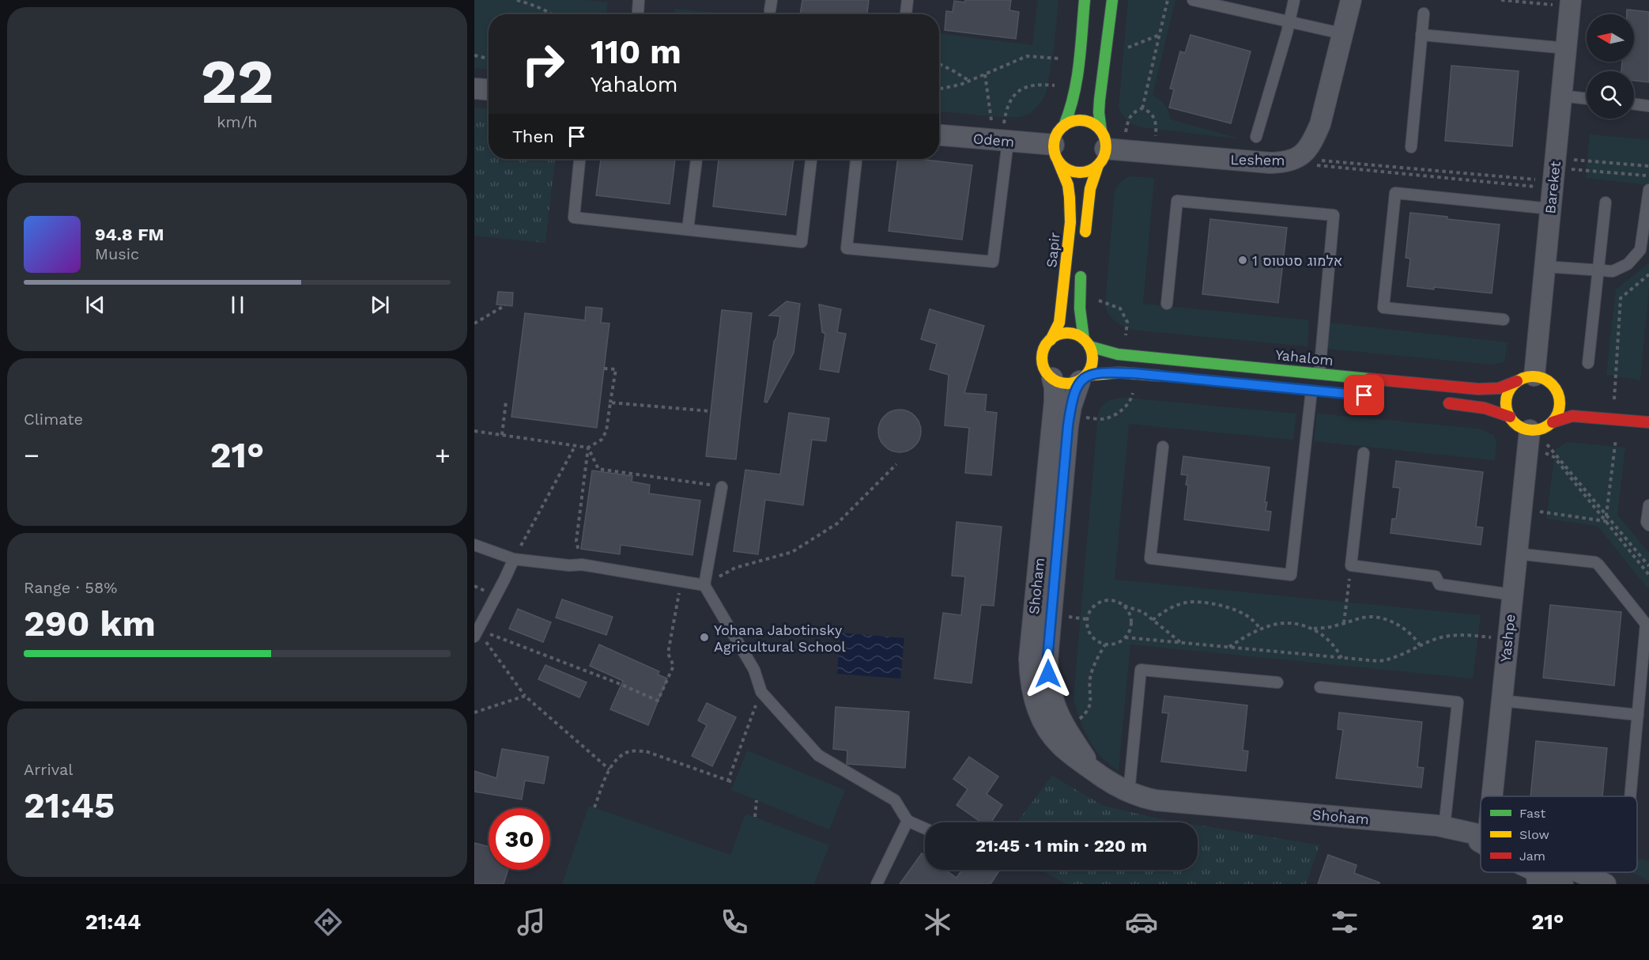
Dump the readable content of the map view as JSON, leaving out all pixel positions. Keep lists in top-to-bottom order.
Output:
{
  "streets": {
    "street": [
      "Odem",
      "Leshem",
      "Bareket",
      "Sapir",
      "Yahalom",
      "Shoham",
      "Yashpe"
    ]
  },
  "crossings": [
    ["Odem", "Leshem"],
    ["Odem", "Sapir"],
    ["Leshem", "Sapir"],
    ["Bareket", "Yahalom"],
    ["Bareket", "Yashpe"],
    ["Sapir", "Yahalom"],
    ["Sapir", "Shoham"],
    ["Yahalom", "Shoham"],
    ["Yahalom", "Yashpe"]
  ],
  "places": ["אלמוג סטטוס 1", "Yohana Jabotinsky Agricultural School"],
  "legend": ["Fast", "Slow", "Jam"],
  "north": "left",
  "page": {
    "tile": [
      ["22", "km/h"],
      "Climate",
      ["Range · 58%", "290 km"],
      ["Arrival", "21:45"]
    ],
    "turn": ["110 m", "Yahalom"],
    "then": "Then",
    "song": ["94.8 FM", "Music"],
    "heat": ["−", "21°", "+"],
    "limit": "30",
    "trip": "21:45 · 1 min · 220 m",
    "tabs": ["21:44", "21°"]
  }
}
